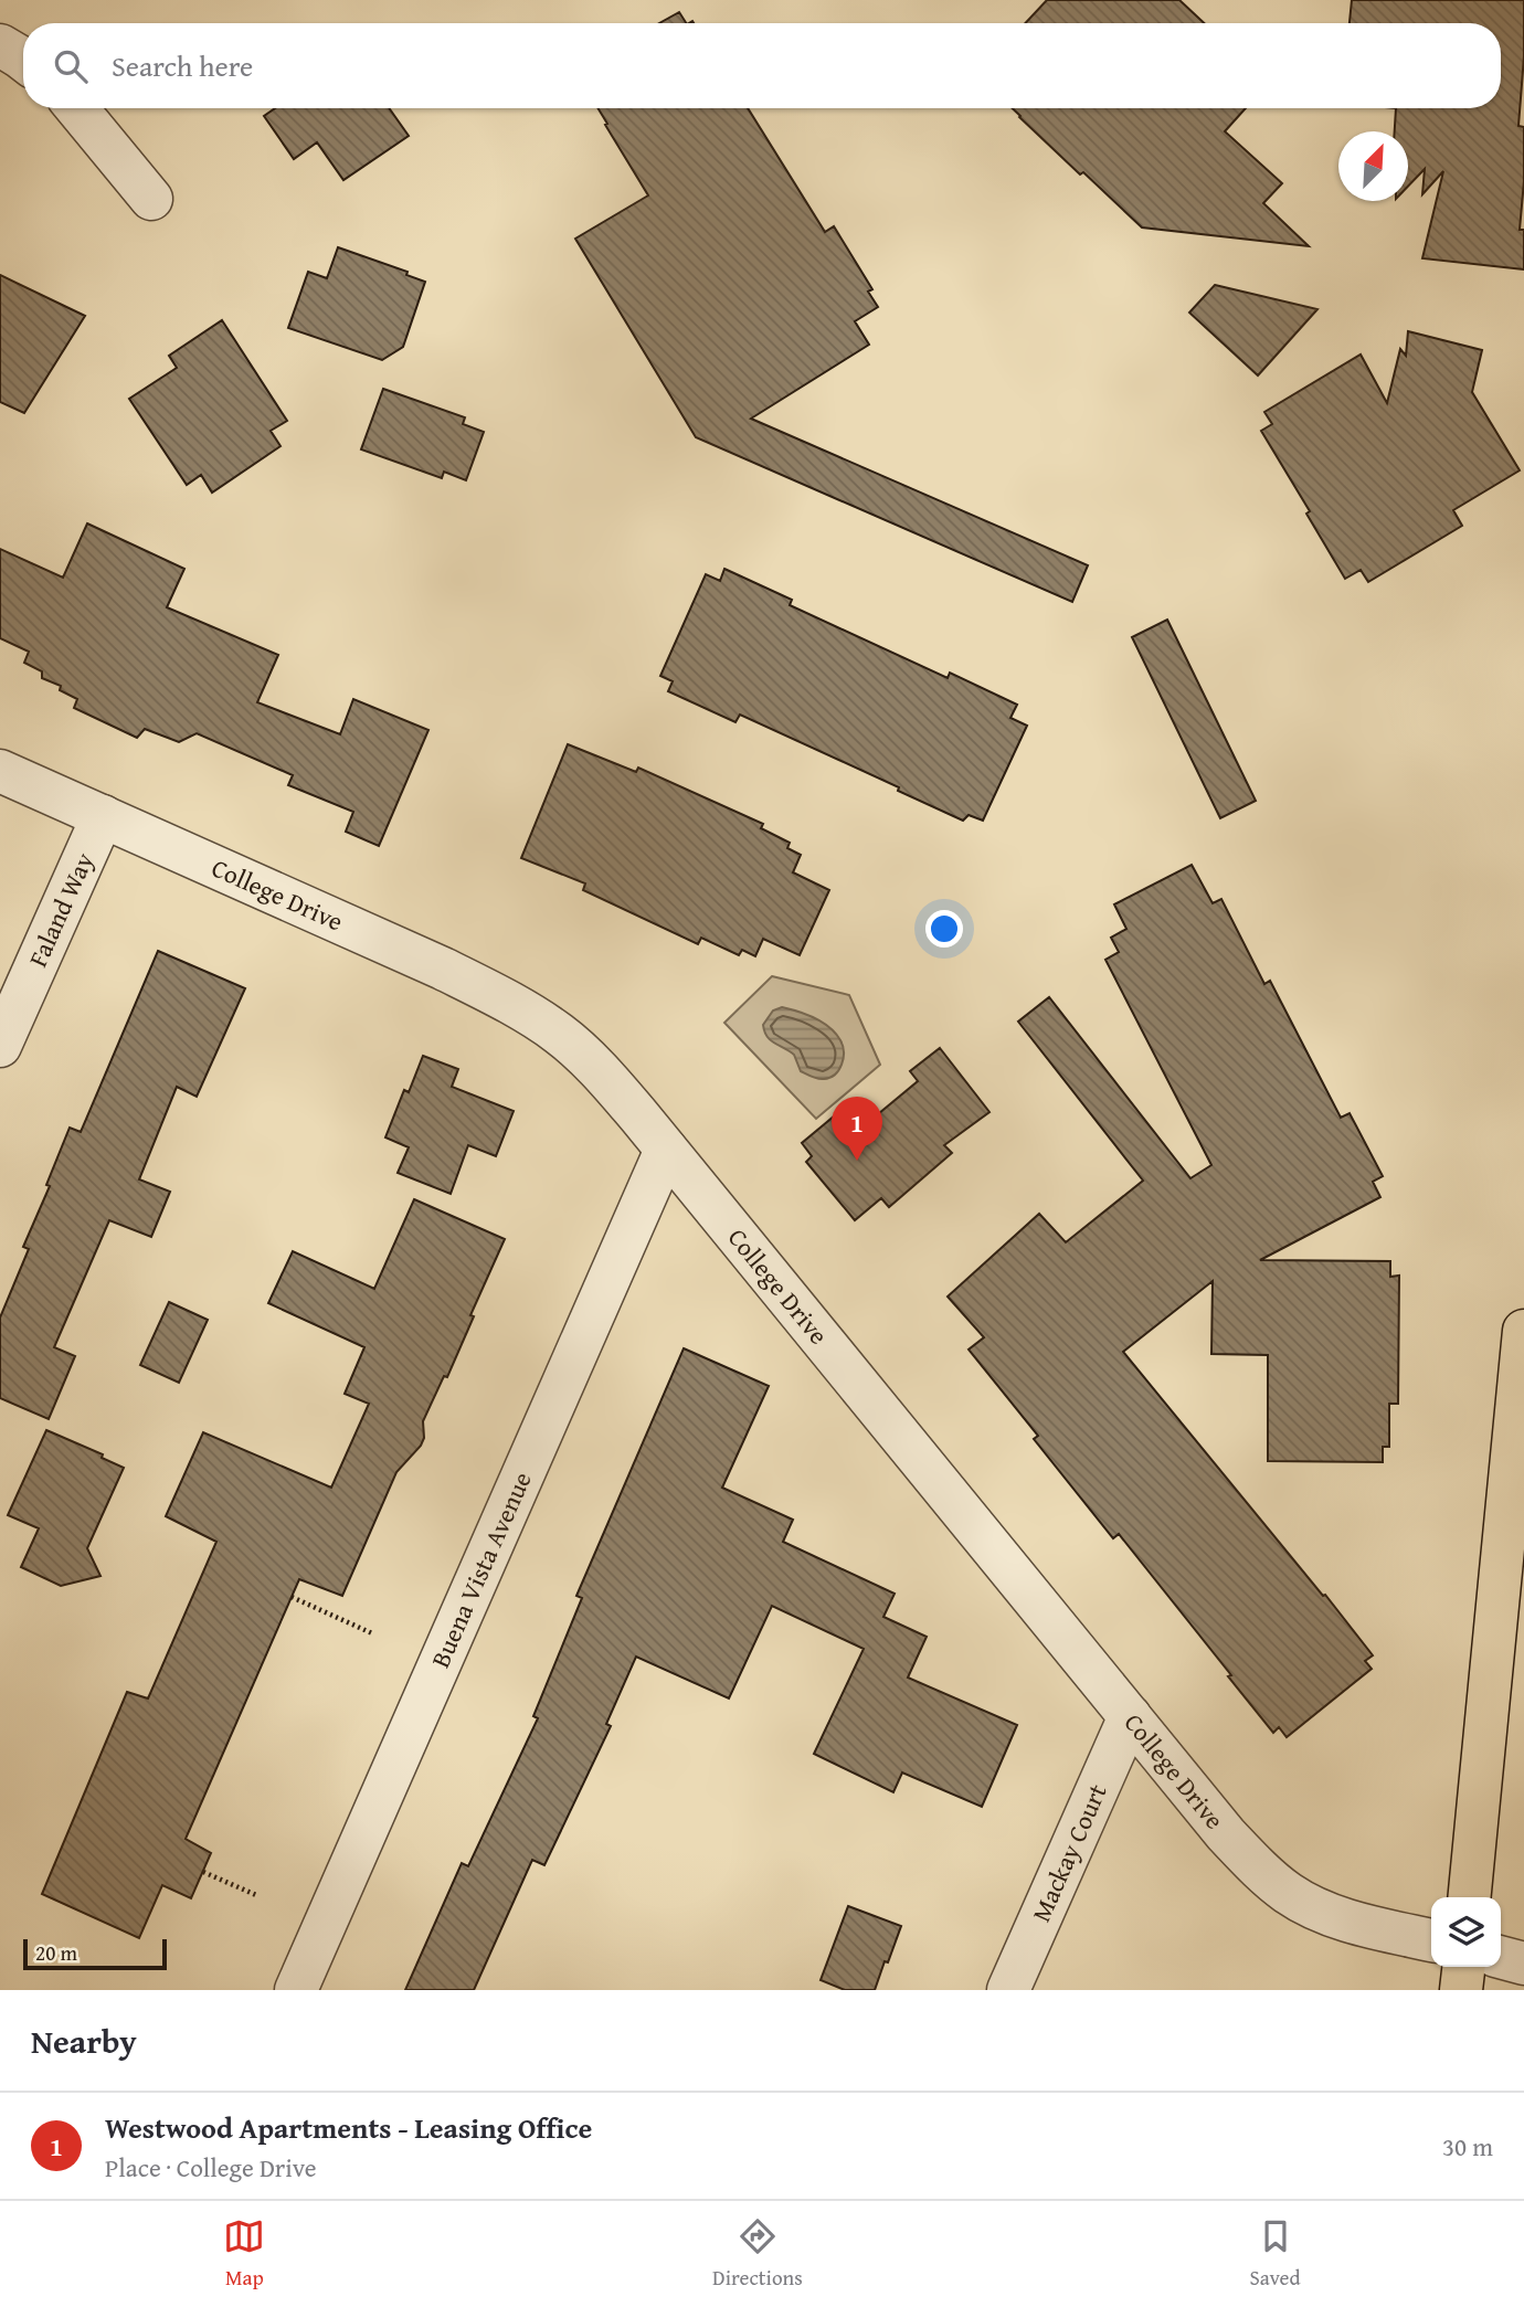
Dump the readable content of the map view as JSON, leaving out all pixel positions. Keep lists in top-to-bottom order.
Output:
{
  "streets": {
    "street": [
      "College Drive",
      "Faland Way",
      "Buena Vista Avenue",
      "Mackay Court"
    ]
  },
  "crossings": [
    ["College Drive", "Faland Way"],
    ["College Drive", "Buena Vista Avenue"],
    ["College Drive", "Mackay Court"]
  ],
  "scale_bar": "20 m",
  "north": "top right",
  "page": {
    "search": "Search here",
    "pins": "1",
    "scale": "20 m",
    "heading": "Nearby",
    "list": [
      {
        "mark": "1",
        "name": "Westwood Apartments - Leasing Office",
        "note": "Place · College Drive",
        "value": "30 m"
      }
    ],
    "nav": ["Map", "Directions", "Saved"]
  }
}
